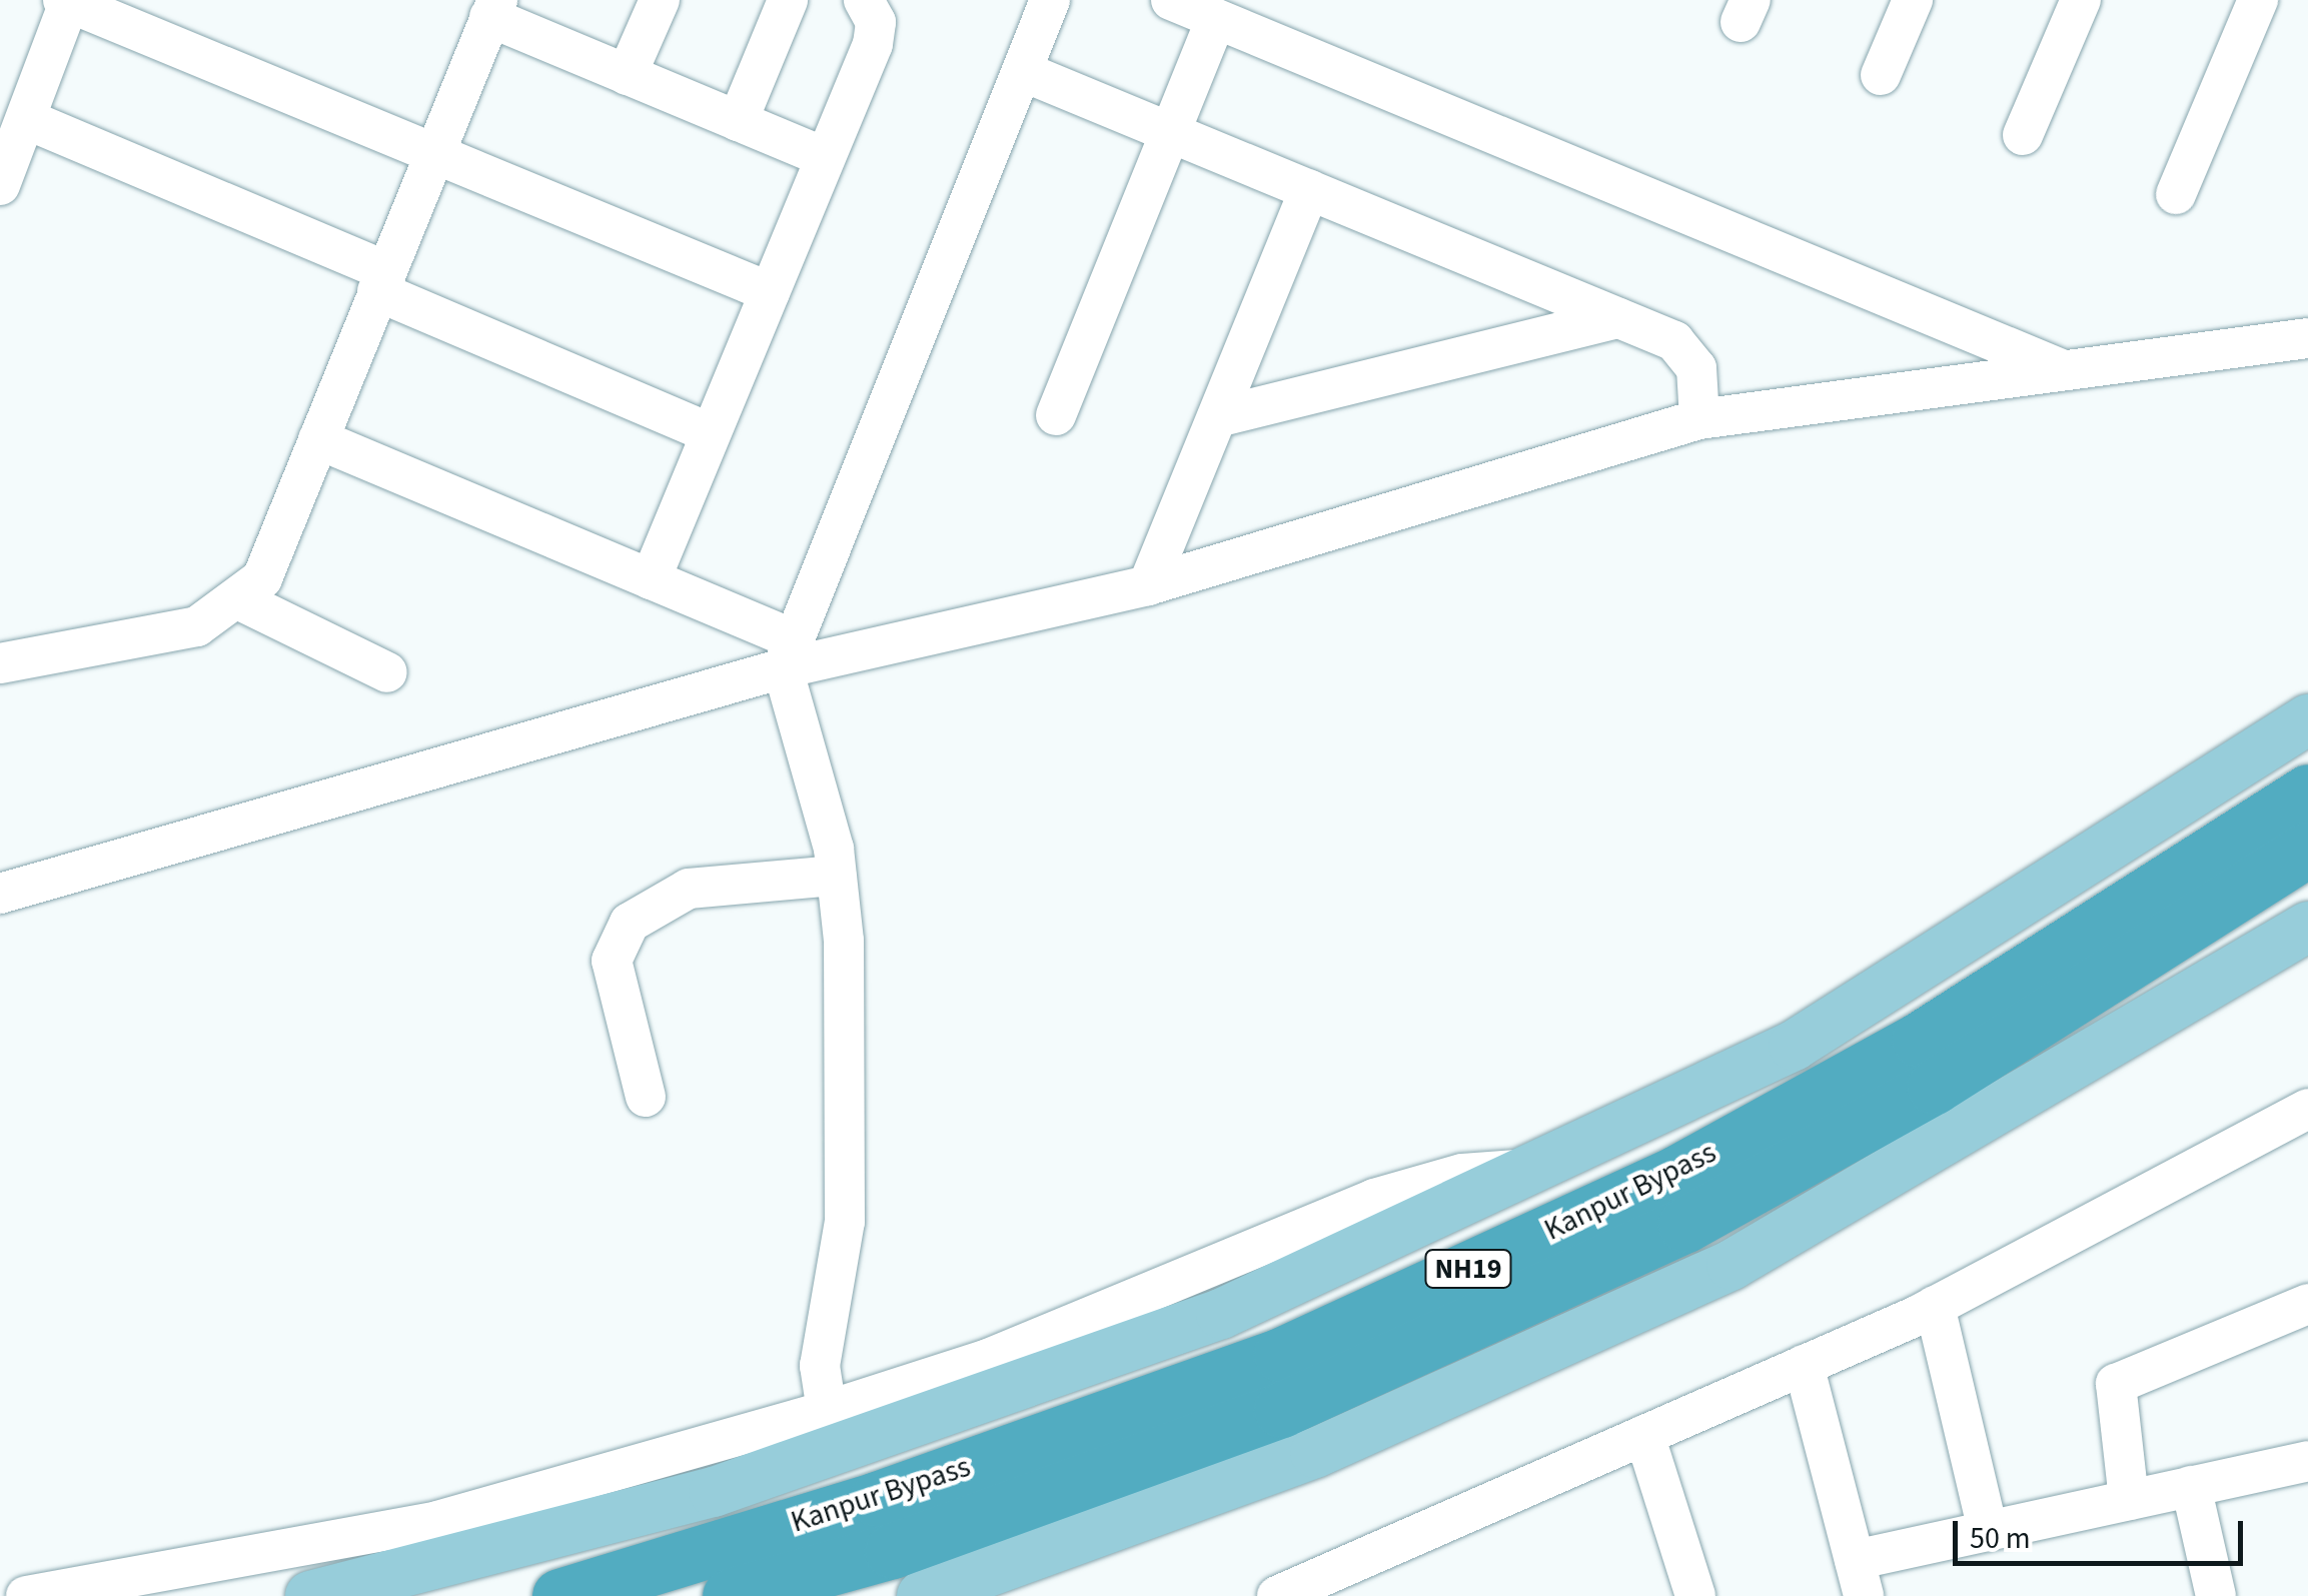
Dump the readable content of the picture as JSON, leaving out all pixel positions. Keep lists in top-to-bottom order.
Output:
{
  "streets": {
    "highway": ["Kanpur Bypass", "NH19"]
  },
  "scale_bar": "50 m"
}
